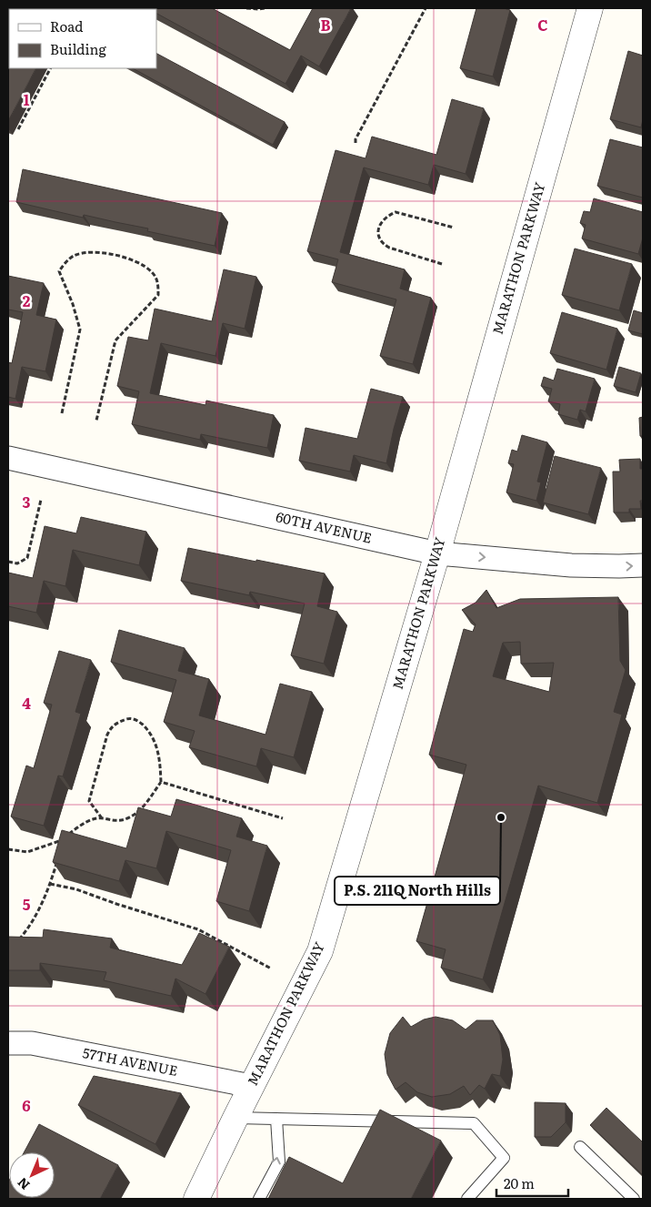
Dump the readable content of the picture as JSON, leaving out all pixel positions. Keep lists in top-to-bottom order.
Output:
{
  "streets": {
    "street": ["MARATHON PARKWAY", "60TH AVENUE", "57TH AVENUE"]
  },
  "crossings": [
    ["MARATHON PARKWAY", "60TH AVENUE"],
    ["MARATHON PARKWAY", "57TH AVENUE"]
  ],
  "places": ["P.S. 211Q North Hills"],
  "legend": ["Road", "Building"],
  "scale_bar": "20 m",
  "north": "bottom left",
  "grid": {
    "columns": ["B", "C"],
    "rows": [
      "1",
      "2",
      "3",
      "4",
      "5",
      "6"
    ]
  }
}
